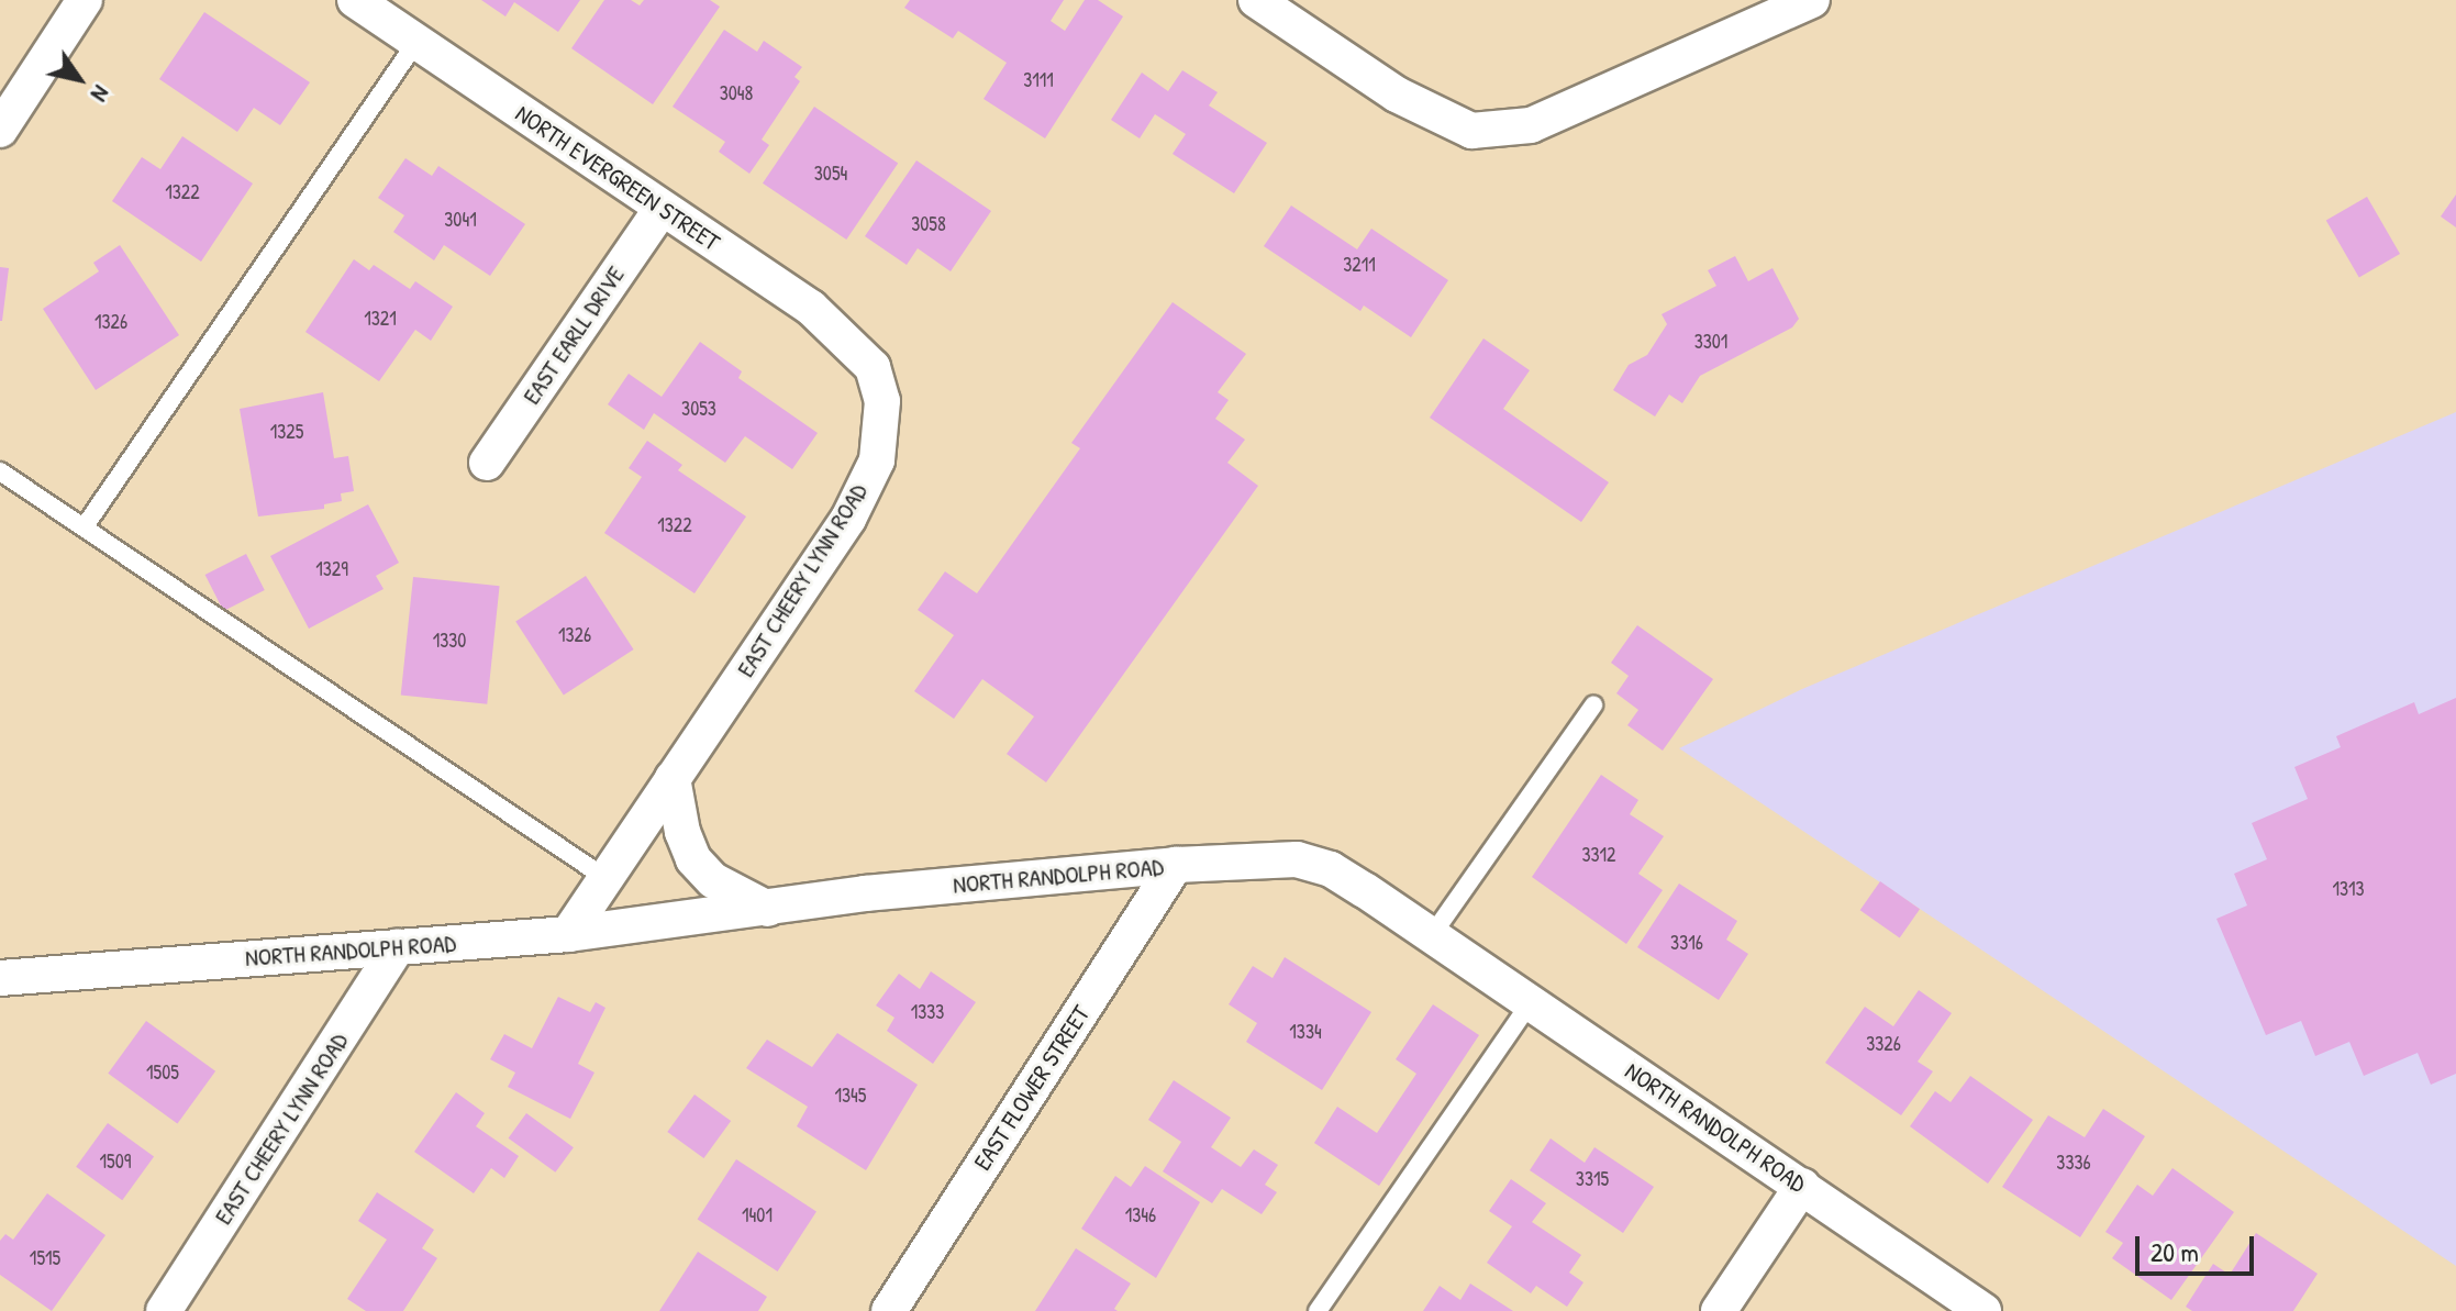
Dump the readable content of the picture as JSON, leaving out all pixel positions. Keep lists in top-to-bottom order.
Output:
{
  "streets": {
    "street": [
      "NORTH EVERGREEN STREET",
      "EAST EARLL DRIVE",
      "EAST CHEERY LYNN ROAD",
      "NORTH RANDOLPH ROAD",
      "EAST FLOWER STREET"
    ]
  },
  "crossings": [
    ["NORTH EVERGREEN STREET", "EAST EARLL DRIVE"],
    ["NORTH EVERGREEN STREET", "EAST CHEERY LYNN ROAD"],
    ["EAST CHEERY LYNN ROAD", "NORTH RANDOLPH ROAD"],
    ["NORTH RANDOLPH ROAD", "EAST FLOWER STREET"]
  ],
  "house_numbers": [
    "3111",
    "3048",
    "3054",
    "1322",
    "3041",
    "3058",
    "3211",
    "1321",
    "1326",
    "3301",
    "3053",
    "1325",
    "1322",
    "1329",
    "1326",
    "1330",
    "3312",
    "1313",
    "3316",
    "1333",
    "1334",
    "3326",
    "1505",
    "1345",
    "1509",
    "3336",
    "3315",
    "1401",
    "1346",
    "1515"
  ],
  "scale_bar": "20 m",
  "north": "bottom right"
}
